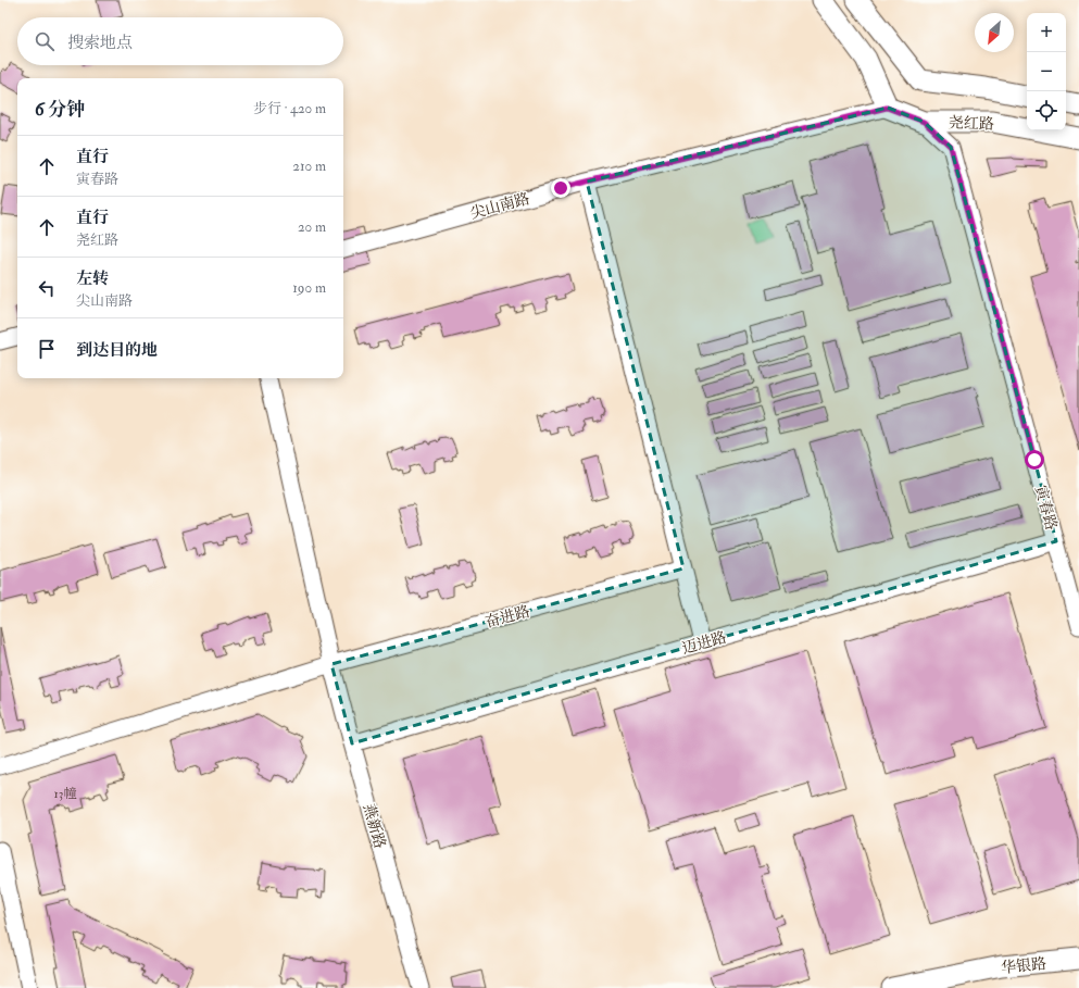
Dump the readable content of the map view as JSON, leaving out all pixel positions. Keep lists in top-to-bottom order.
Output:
{
  "streets": {
    "main road": ["尧红路", "华银路"],
    "street": [
      "尖山南路",
      "寅春路",
      "奋进路",
      "迈进路",
      "燕新路"
    ]
  },
  "crossings": [
    ["尧红路", "尖山南路"],
    ["尧红路", "寅春路"],
    ["寅春路", "迈进路"],
    ["奋进路", "燕新路"],
    ["迈进路", "燕新路"]
  ],
  "house_numbers": ["13幢"],
  "north": "bottom left",
  "page": {
    "map_buttons": ["+", "−"],
    "search": "搜索地点",
    "heading": ["6 分钟", "步行 · 420 m"],
    "list": [
      ["直行", "寅春路", "210 m"],
      ["直行", "尧红路", "20 m"],
      ["左转", "尖山南路", "190 m"],
      "到达目的地"
    ]
  }
}
